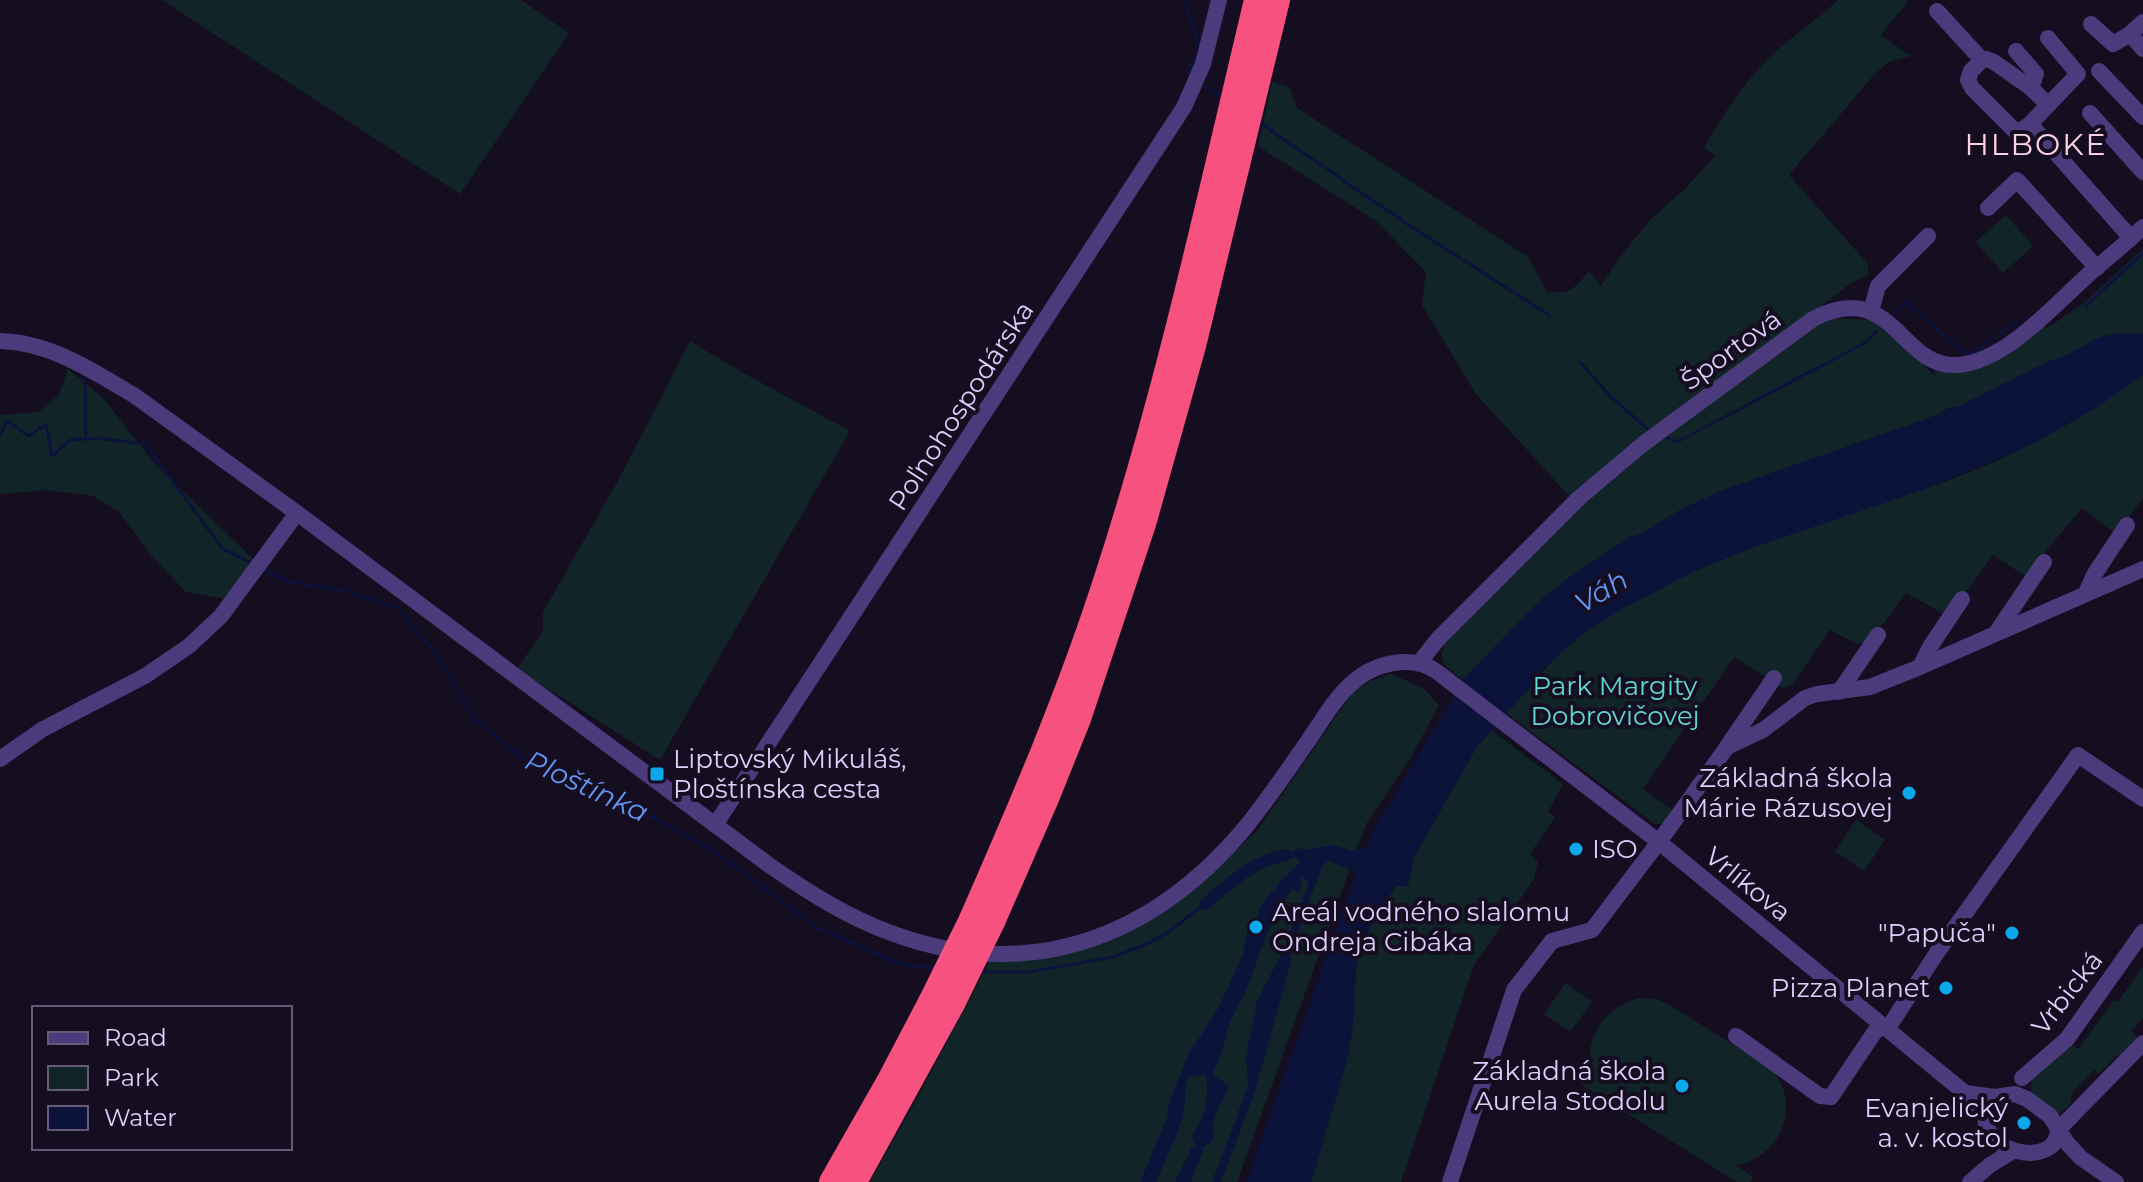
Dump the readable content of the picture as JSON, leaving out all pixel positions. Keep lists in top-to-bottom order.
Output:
{
  "streets": {
    "street": [
      "Športová",
      "Poľnohospodárska",
      "Vrlíkova",
      "Vrbická"
    ]
  },
  "crossings": [
    ["Športová", "Vrlíkova"],
    ["Vrlíkova", "Vrbická"]
  ],
  "districts": ["HLBOKÉ"],
  "water": ["Váh", "Ploštínka"],
  "parks": ["Park Margity Dobrovičovej"],
  "places": {
    "transit": ["Liptovský Mikuláš, Ploštínska cesta"],
    "other": [
      "Základná škola Márie Rázusovej",
      "ISO",
      "Areál vodného slalomu Ondreja Cibáka",
      "\"Papuča\"",
      "Pizza Planet",
      "Základná škola Aurela Stodolu",
      "Evanjelický a. v. kostol"
    ]
  },
  "legend": ["Road", "Park", "Water"]
}
